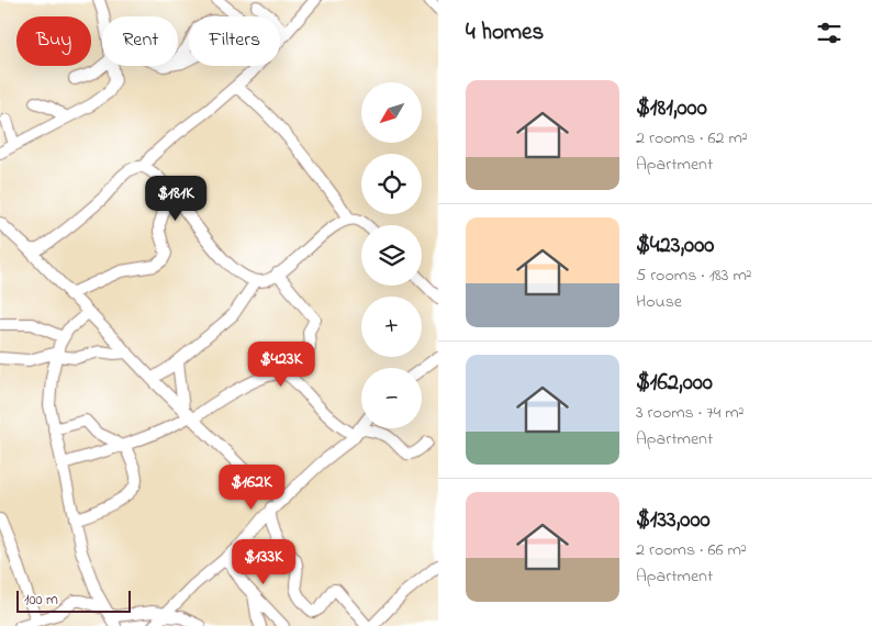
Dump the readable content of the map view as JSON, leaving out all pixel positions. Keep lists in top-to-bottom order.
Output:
{
  "scale_bar": "100 m",
  "north": "bottom left",
  "page": {
    "heading": "4 homes",
    "chip": ["Buy", "Rent", "Filters"],
    "list": [
      {
        "name": "$181,000",
        "note": "2 rooms · 62 m² · Apartment"
      },
      {
        "name": "$423,000",
        "note": "5 rooms · 183 m² · House"
      },
      {
        "name": "$162,000",
        "note": "3 rooms · 74 m² · Apartment"
      },
      {
        "name": "$133,000",
        "note": "2 rooms · 66 m² · Apartment"
      }
    ],
    "map_buttons": ["+", "−"],
    "price": [
      "$181K",
      "$423K",
      "$162K",
      "$133K"
    ],
    "scale": "100 m"
  }
}
